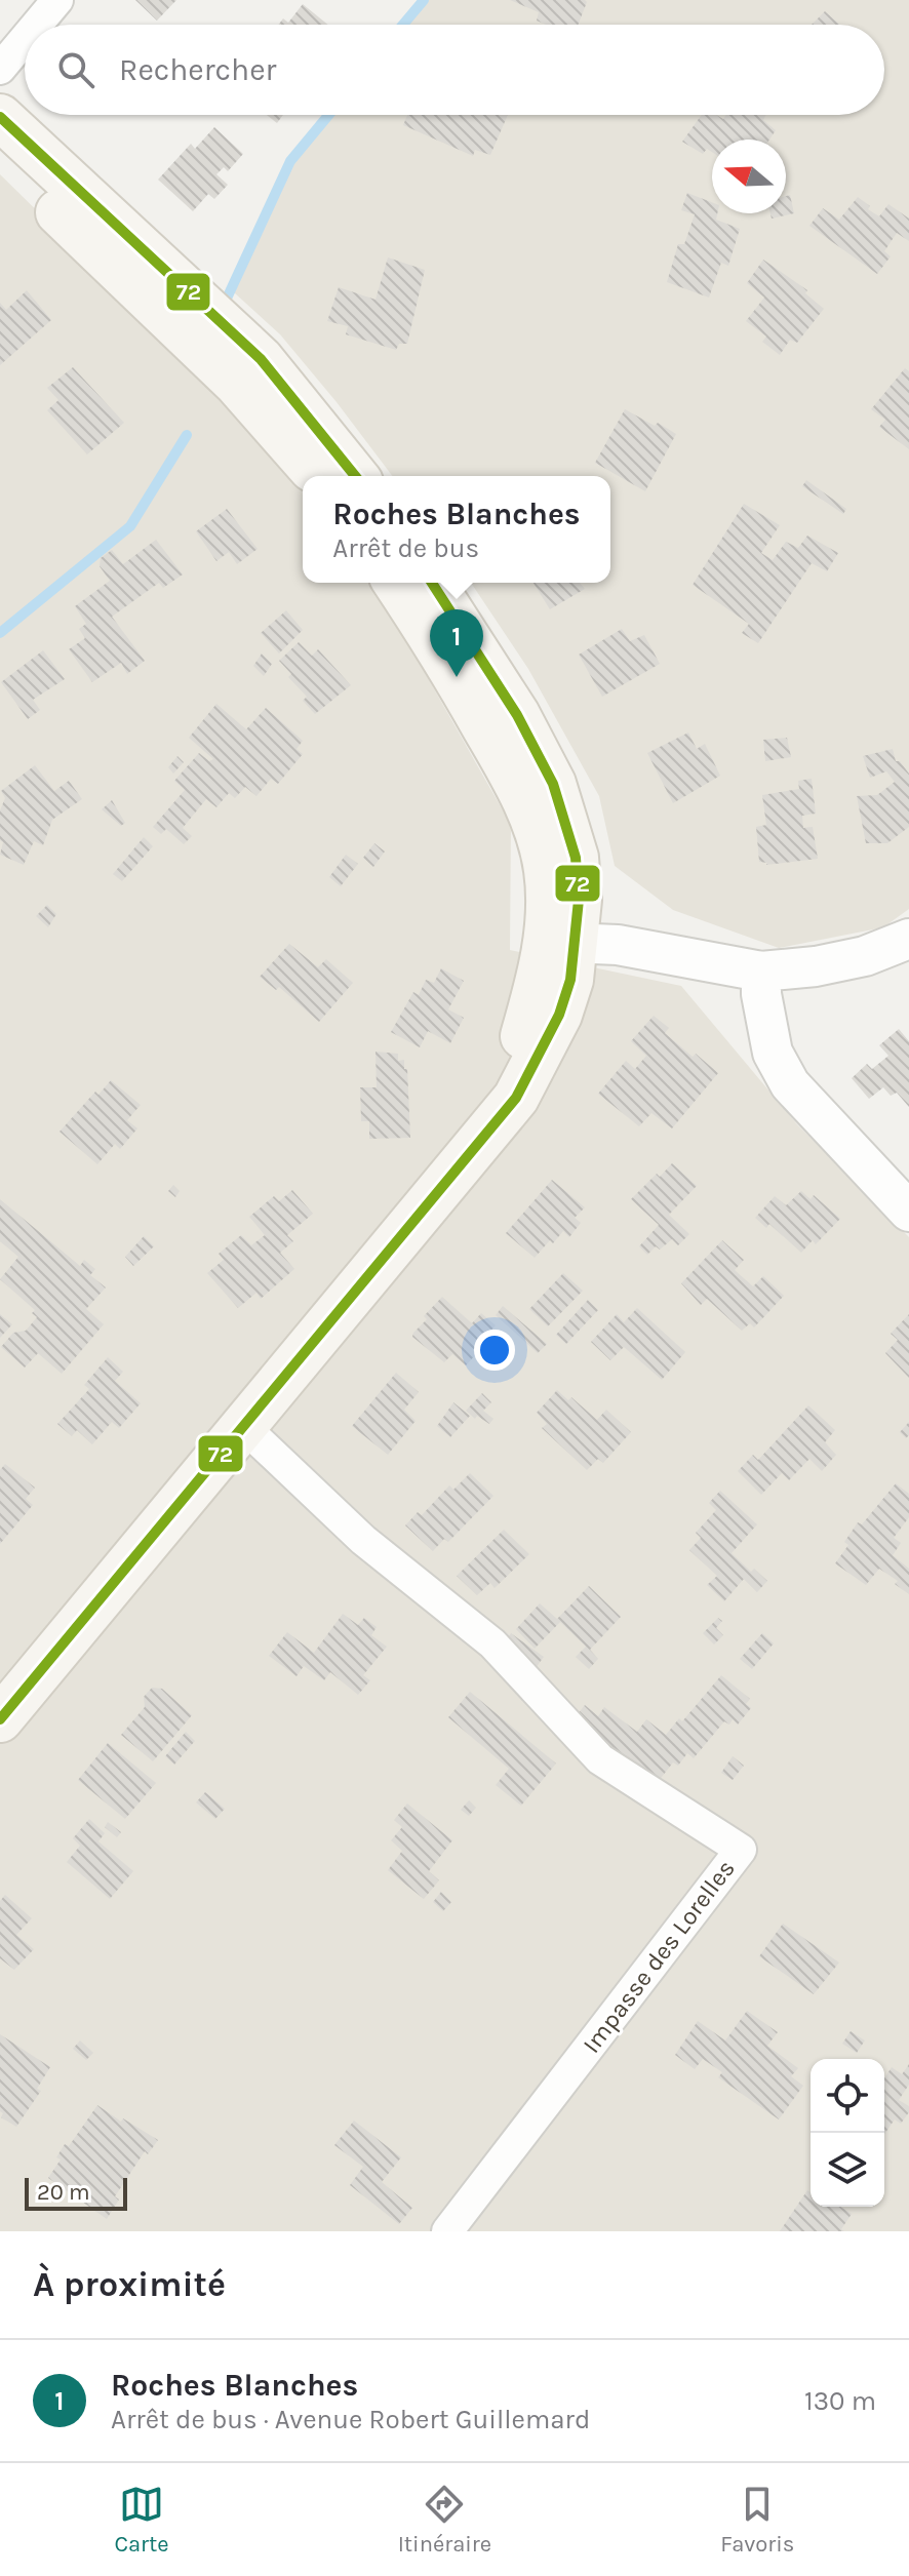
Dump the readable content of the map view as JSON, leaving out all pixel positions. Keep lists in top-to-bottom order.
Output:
{
  "streets": {
    "street": ["Impasse des Lorelles"]
  },
  "lines": ["transit line 72"],
  "scale_bar": "20 m",
  "north": "left",
  "page": {
    "search": "Rechercher",
    "popup": ["Roches Blanches", "Arrêt de bus"],
    "pins": "1",
    "scale": "20 m",
    "heading": "À proximité",
    "list": [
      {
        "mark": "1",
        "name": "Roches Blanches",
        "note": "Arrêt de bus · Avenue Robert Guillemard",
        "value": "130 m"
      }
    ],
    "nav": ["Carte", "Itinéraire", "Favoris"]
  }
}
